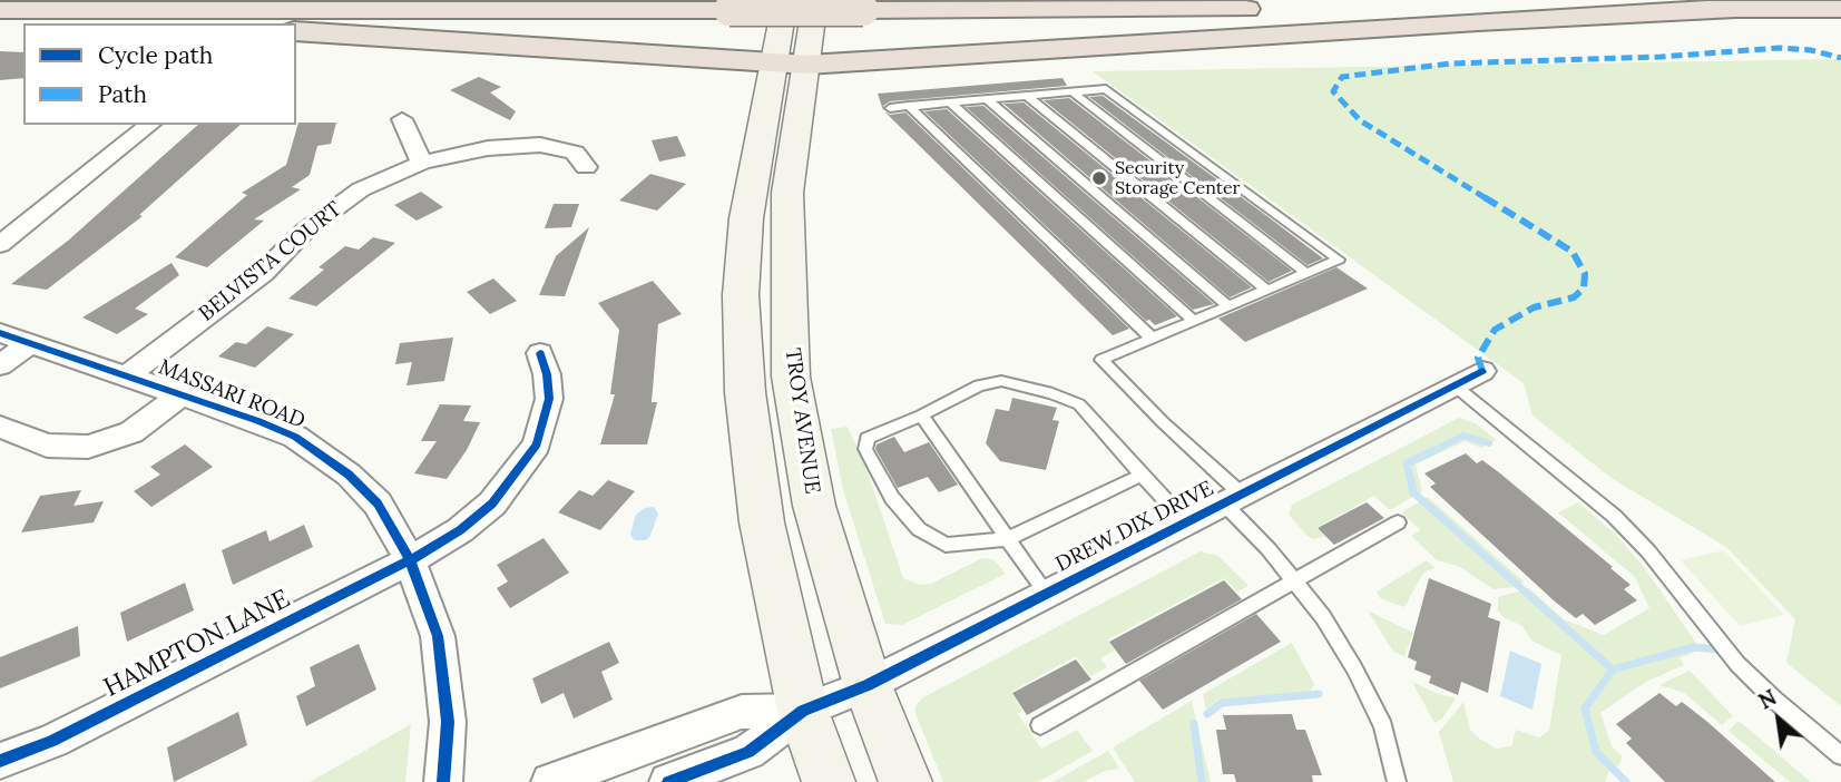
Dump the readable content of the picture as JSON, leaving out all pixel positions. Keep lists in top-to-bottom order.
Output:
{
  "streets": {
    "main road": ["TROY AVENUE"],
    "street": [
      "BELVISTA COURT",
      "MASSARI ROAD",
      "DREW DIX DRIVE",
      "HAMPTON LANE"
    ]
  },
  "crossings": [
    ["BELVISTA COURT", "MASSARI ROAD"],
    ["MASSARI ROAD", "HAMPTON LANE"],
    ["TROY AVENUE", "DREW DIX DRIVE"]
  ],
  "places": ["Security Storage Center"],
  "legend": ["Cycle path", "Path"],
  "north": "top left"
}
